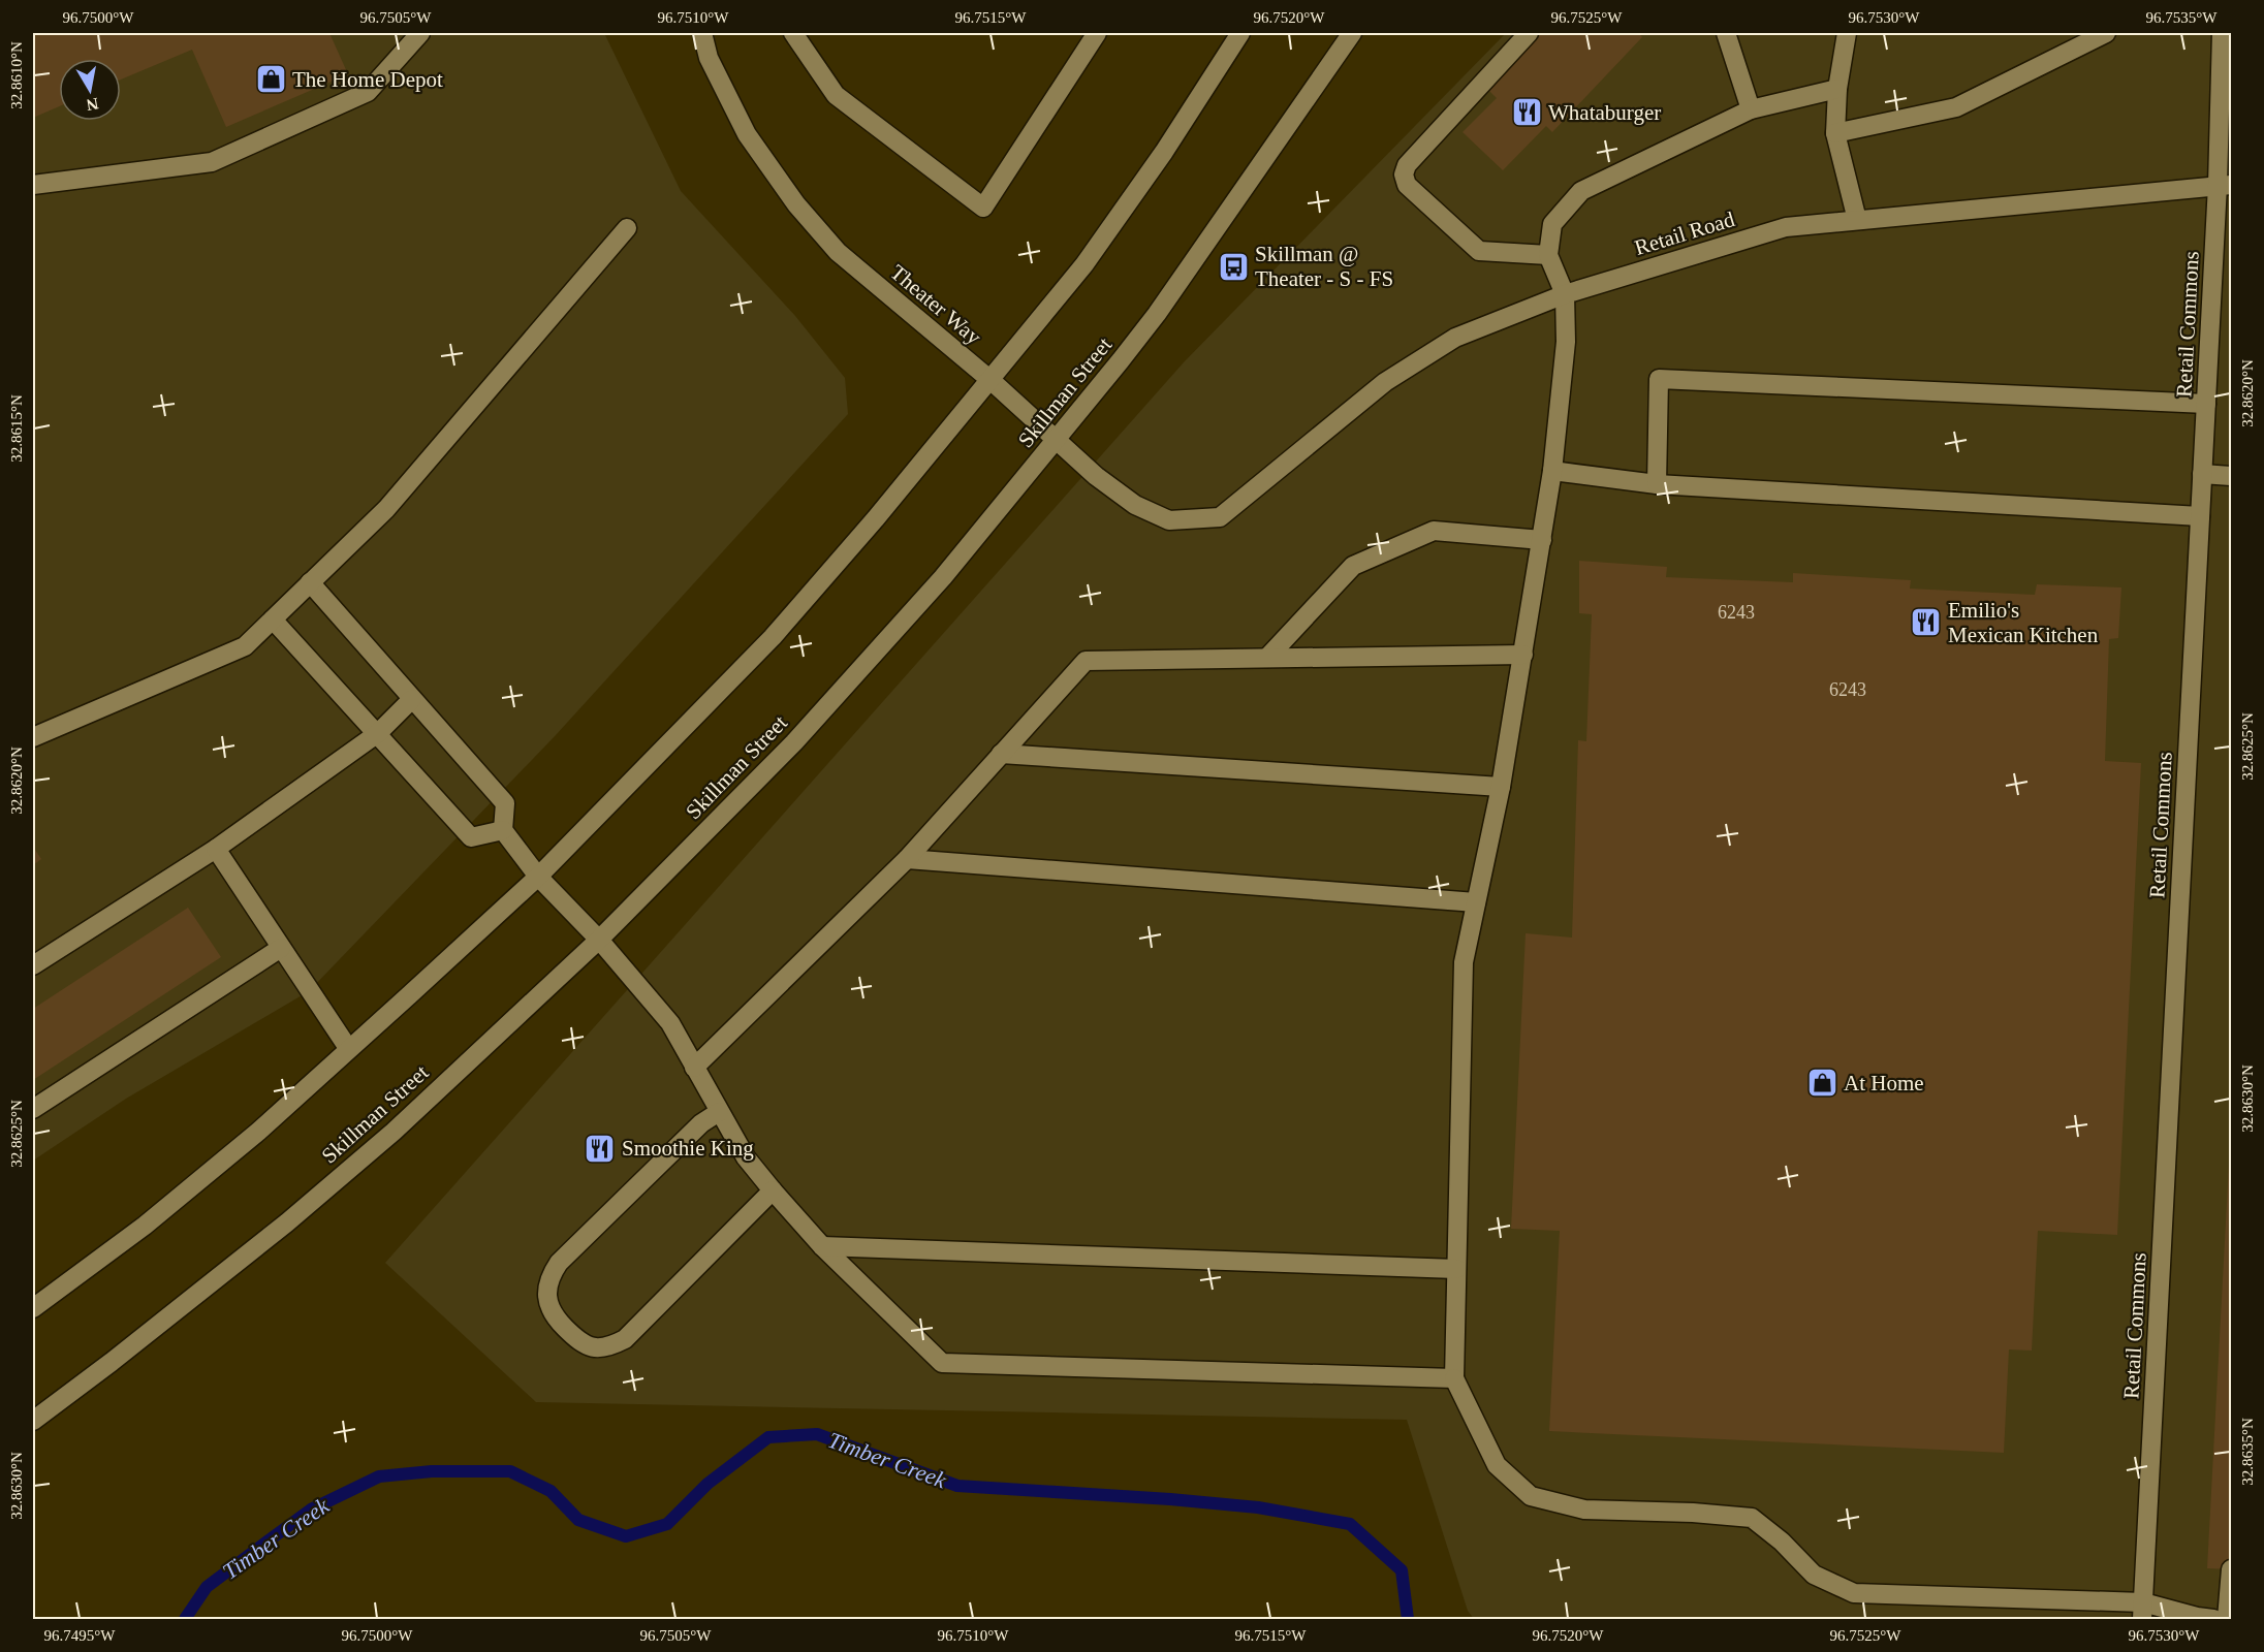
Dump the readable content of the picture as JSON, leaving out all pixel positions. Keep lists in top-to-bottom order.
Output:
{
  "streets": {
    "main road": [
      "Retail Road",
      "Theater Way",
      "Retail Commons",
      "Skillman Street"
    ]
  },
  "crossings": [
    ["Retail Road", "Theater Way"],
    ["Retail Road", "Retail Commons"],
    ["Theater Way", "Skillman Street"]
  ],
  "water": ["Timber Creek"],
  "places": {
    "shop": ["The Home Depot", "At Home"],
    "restaurant": ["Whataburger", "Emilio's Mexican Kitchen", "Smoothie King"],
    "bus stop": ["Skillman @ Theater - S - FS"]
  },
  "house_numbers": ["6243", "6243"],
  "north": "bottom",
  "coordinates": [
    "96.7500°W",
    "96.7505°W",
    "96.7510°W",
    "96.7515°W",
    "96.7520°W",
    "96.7525°W",
    "96.7530°W",
    "96.7535°W",
    "32.8610°N",
    "32.8620°N",
    "32.8615°N",
    "32.8625°N",
    "32.8630°N",
    "32.8635°N",
    "96.7495°W"
  ]
}
